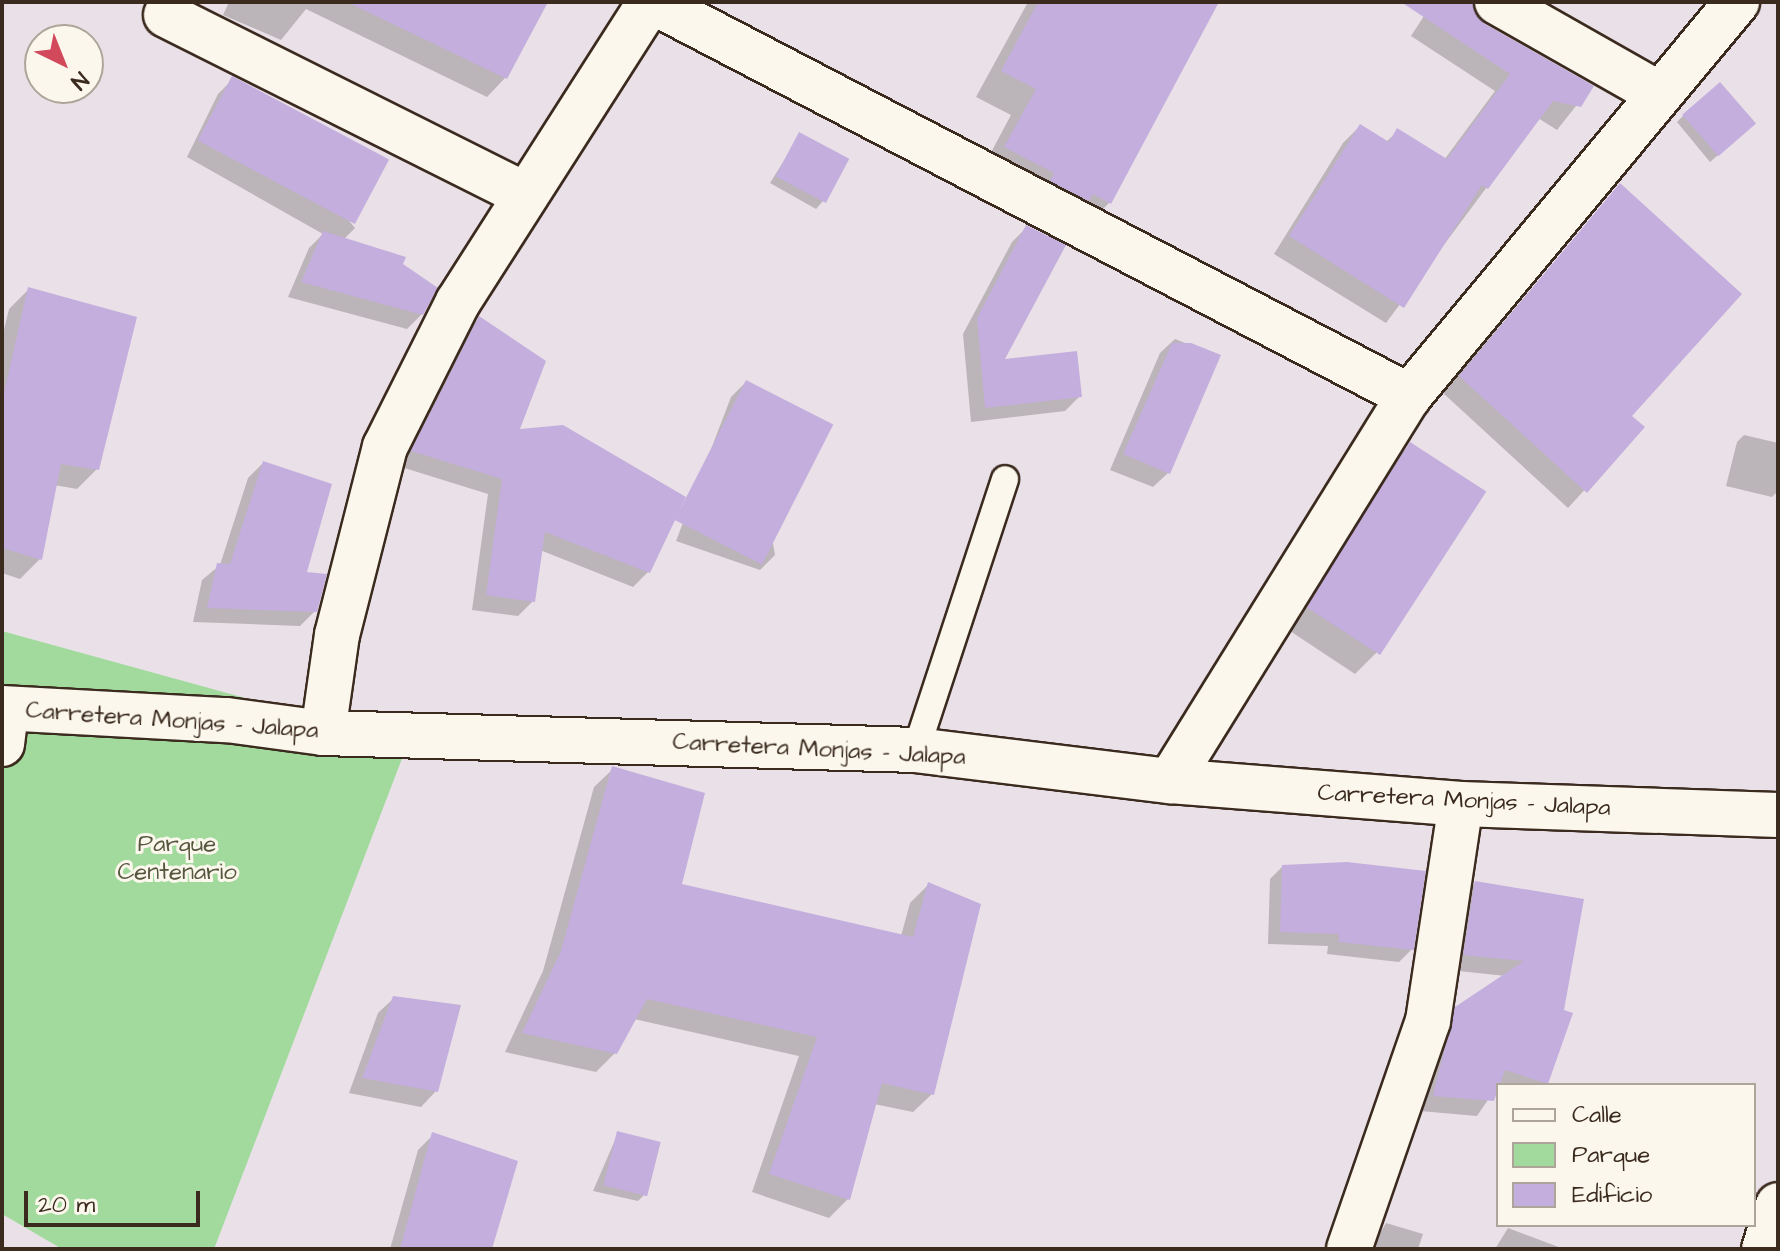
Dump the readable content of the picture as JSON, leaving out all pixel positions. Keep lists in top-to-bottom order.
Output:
{
  "streets": {
    "street": ["Carretera Monjas - Jalapa"]
  },
  "parks": ["Parque Centenario"],
  "legend": ["Calle", "Parque", "Edificio"],
  "scale_bar": "20 m",
  "north": "bottom right"
}
